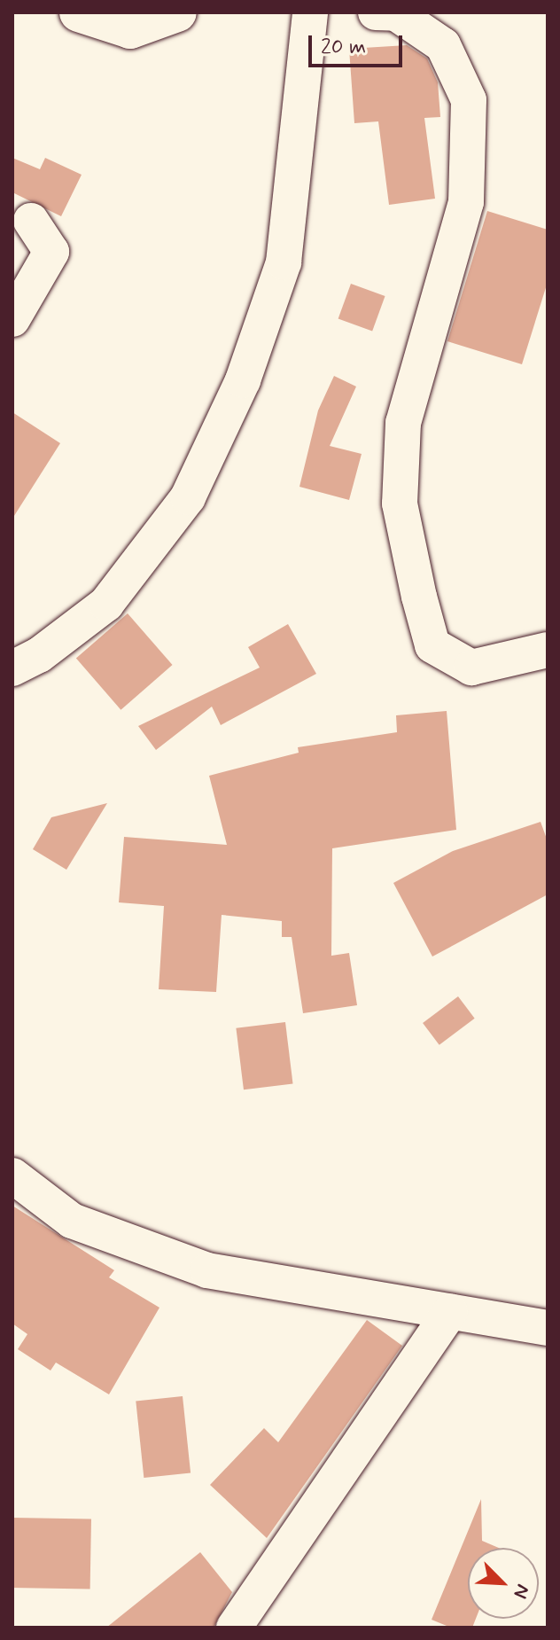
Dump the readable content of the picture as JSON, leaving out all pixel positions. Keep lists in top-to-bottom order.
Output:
{
  "scale_bar": "20 m",
  "north": "bottom right"
}
